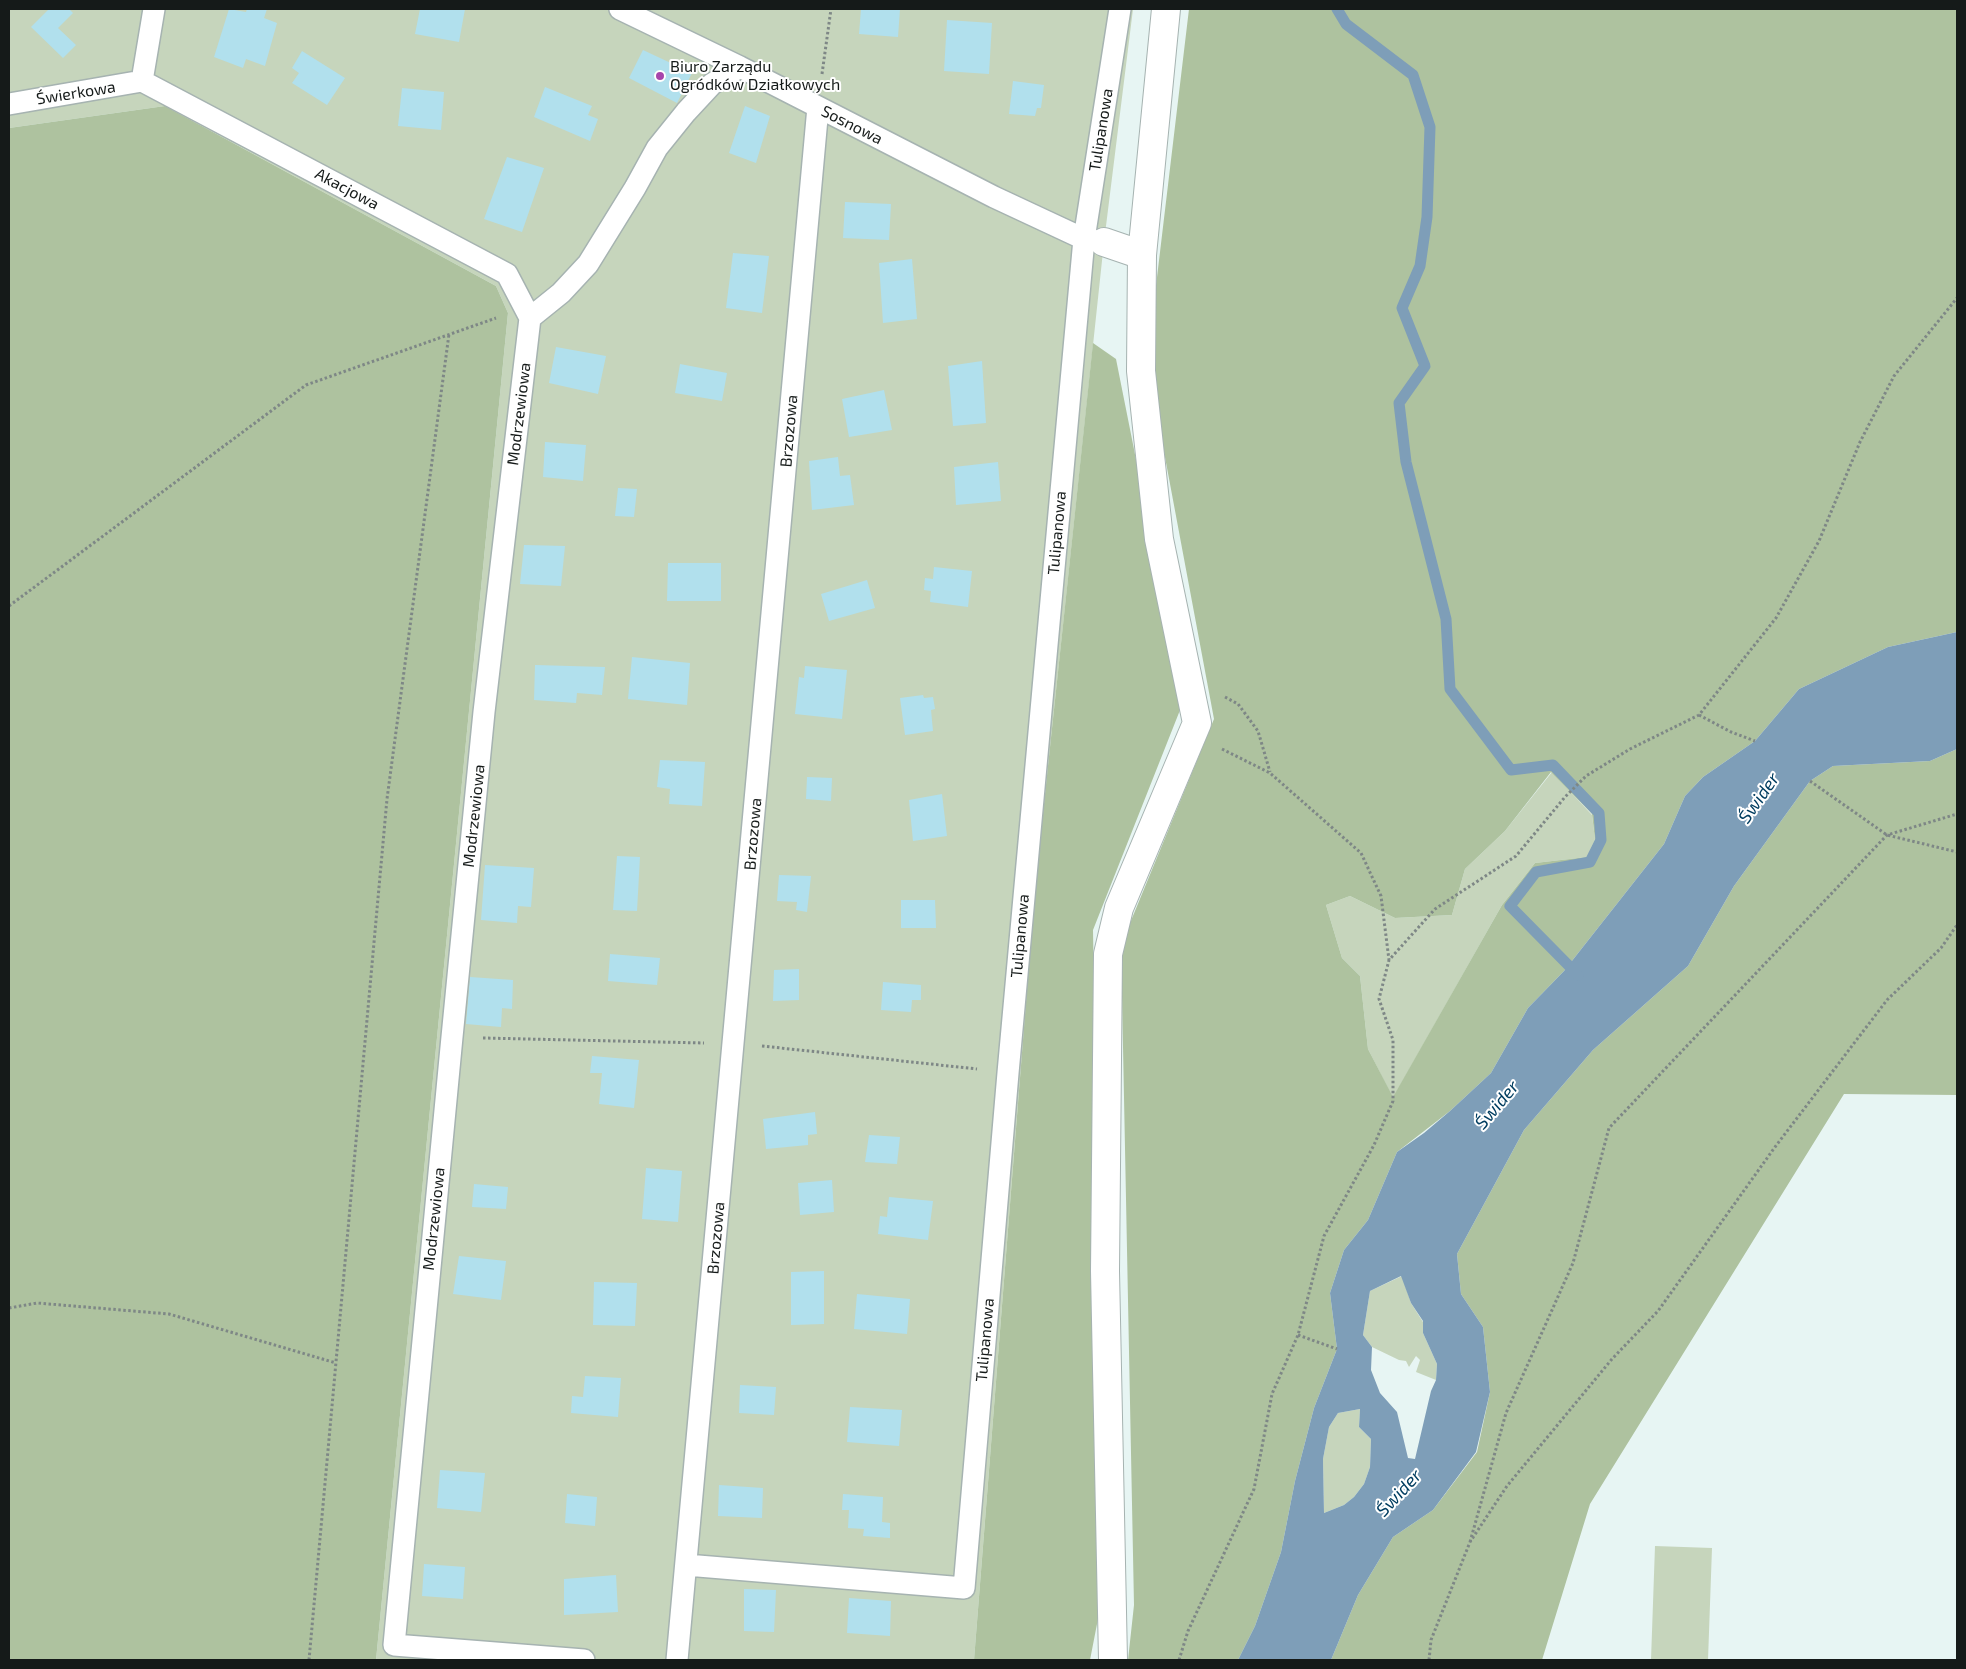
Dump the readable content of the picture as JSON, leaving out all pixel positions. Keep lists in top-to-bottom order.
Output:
{
  "streets": {
    "lane": [
      "Świerkowa",
      "Sosnowa",
      "Tulipanowa",
      "Akacjowa",
      "Modrzewiowa",
      "Brzozowa"
    ]
  },
  "crossings": [
    ["Świerkowa", "Akacjowa"],
    ["Sosnowa", "Tulipanowa"],
    ["Sosnowa", "Brzozowa"],
    ["Tulipanowa", "Brzozowa"],
    ["Akacjowa", "Modrzewiowa"]
  ],
  "water": ["Świder"],
  "places": ["Biuro Zarządu Ogródków Działkowych"]
}
